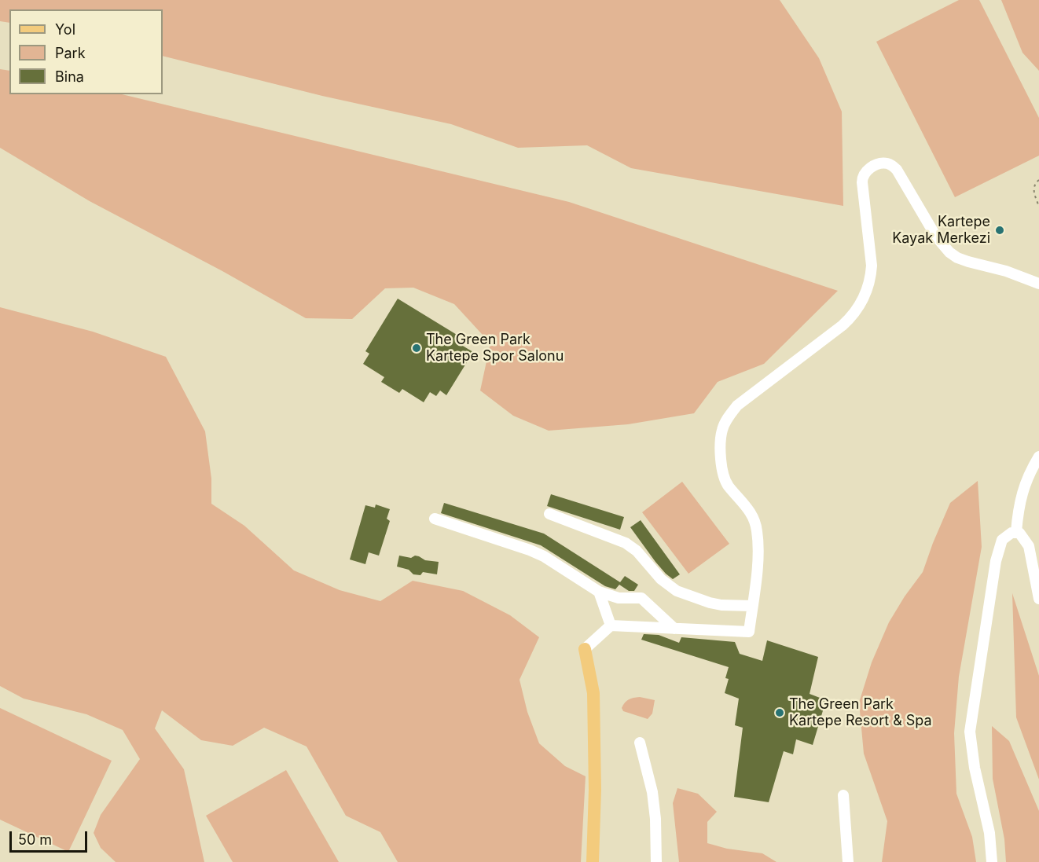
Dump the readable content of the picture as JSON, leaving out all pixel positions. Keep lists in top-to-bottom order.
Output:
{
  "places": ["Kartepe Kayak Merkezi", "The Green Park Kartepe Spor Salonu", "The Green Park Kartepe Resort & Spa"],
  "legend": ["Yol", "Park", "Bina"],
  "scale_bar": "50 m"
}
